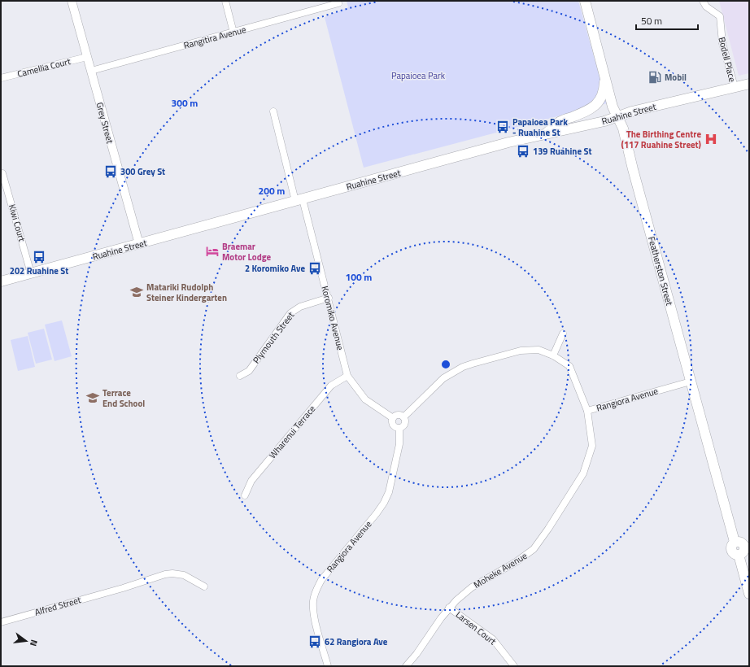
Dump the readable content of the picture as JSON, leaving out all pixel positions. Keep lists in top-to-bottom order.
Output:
{
  "streets": {
    "main road": ["Ruahine Street", "Featherston Street"],
    "street": [
      "Rangitira Avenue",
      "Bodell Place",
      "Camellia Court",
      "Grey Street",
      "Kiwi Court",
      "Koromiko Avenue",
      "Plymouth Street",
      "Rangiora Avenue",
      "Wharenui Terrace",
      "Moheke Avenue",
      "Alfred Street",
      "Larsen Court"
    ]
  },
  "crossings": [
    ["Rangitira Avenue", "Grey Street"],
    ["Bodell Place", "Ruahine Street"],
    ["Camellia Court", "Grey Street"],
    ["Ruahine Street", "Grey Street"],
    ["Ruahine Street", "Kiwi Court"],
    ["Ruahine Street", "Featherston Street"],
    ["Ruahine Street", "Koromiko Avenue"],
    ["Featherston Street", "Rangiora Avenue"],
    ["Koromiko Avenue", "Plymouth Street"],
    ["Koromiko Avenue", "Rangiora Avenue"],
    ["Koromiko Avenue", "Wharenui Terrace"],
    ["Rangiora Avenue", "Moheke Avenue"],
    ["Moheke Avenue", "Larsen Court"]
  ],
  "parks": ["Papaioea Park"],
  "places": {
    "fuel station": ["Mobil"],
    "bus stop": [
      "Papaioea Park - Ruahine St",
      "139 Ruahine St",
      "300 Grey St",
      "202 Ruahine St",
      "2 Koromiko Ave",
      "62 Rangiora Ave"
    ],
    "hospital": ["The Birthing Centre (117 Ruahine Street)"],
    "hotel": ["Braemar Motor Lodge"],
    "school or university": ["Matariki Rudolph Steiner Kindergarten", "Terrace End School"]
  },
  "scale_bar": "50 m",
  "north": "right",
  "rings": ["300 m", "200 m", "100 m"]
}
